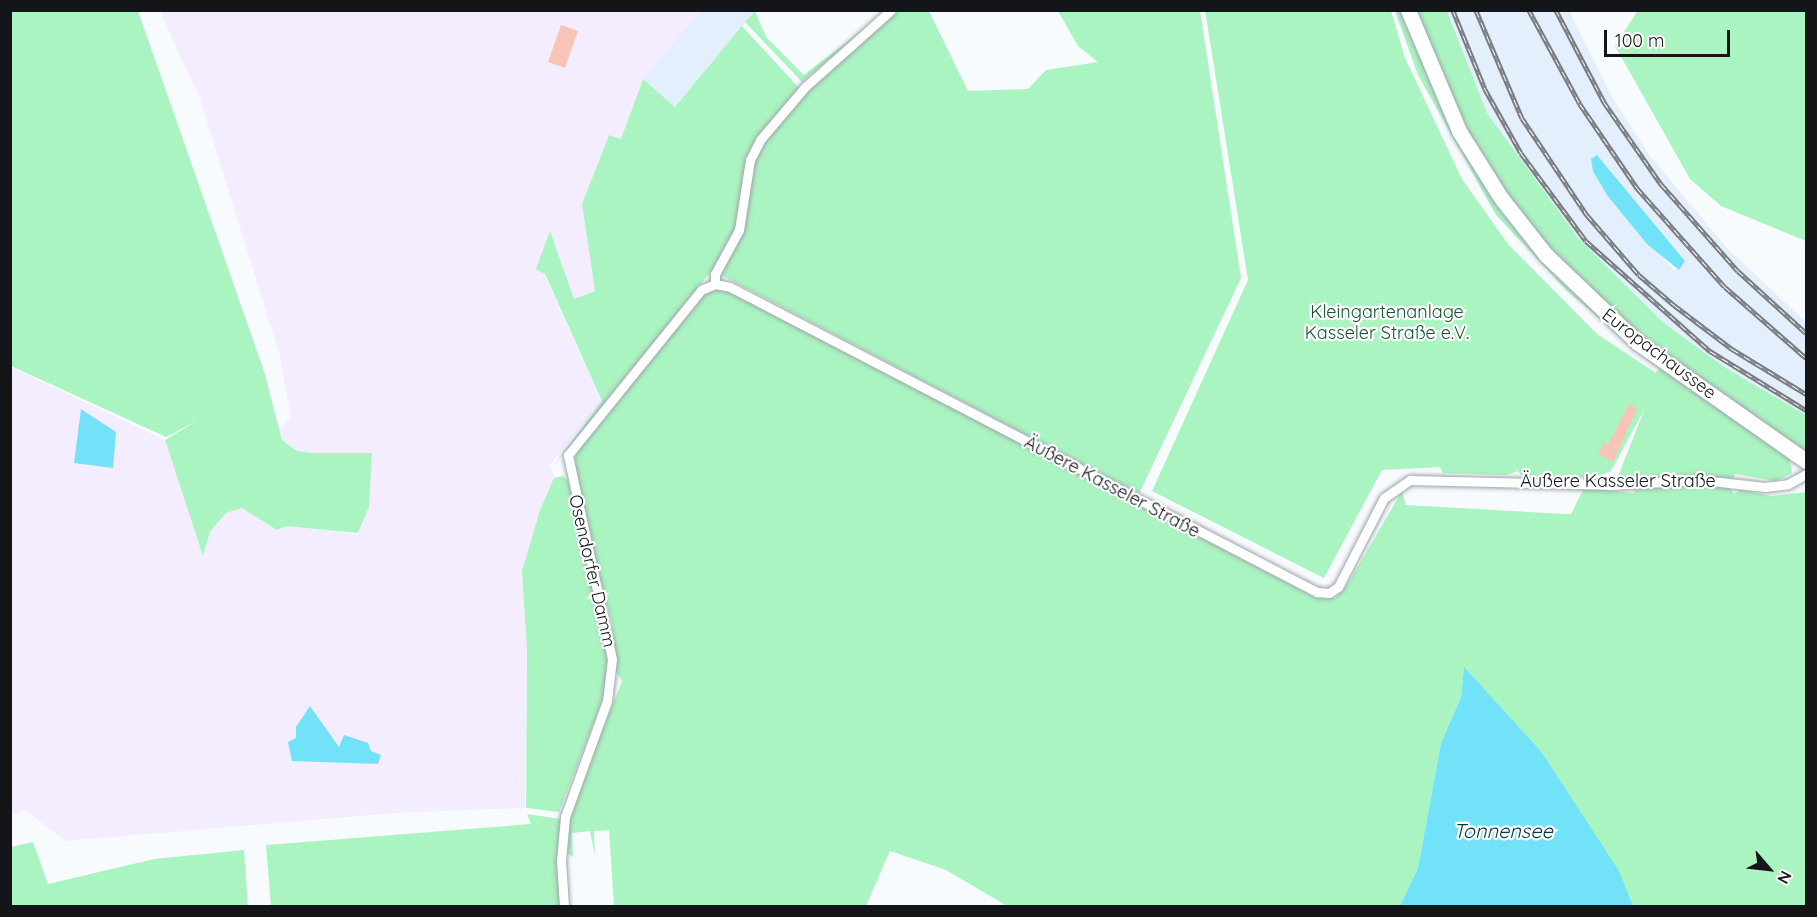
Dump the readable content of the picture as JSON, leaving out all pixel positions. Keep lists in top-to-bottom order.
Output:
{
  "streets": {
    "main road": ["Europachaussee"],
    "street": ["Äußere Kasseler Straße", "Osendorfer Damm"]
  },
  "crossings": [
    ["Äußere Kasseler Straße", "Osendorfer Damm"]
  ],
  "water": ["Tonnensee"],
  "parks": ["Kleingartenanlage Kasseler Straße e.V."],
  "scale_bar": "100 m",
  "north": "bottom right"
}
